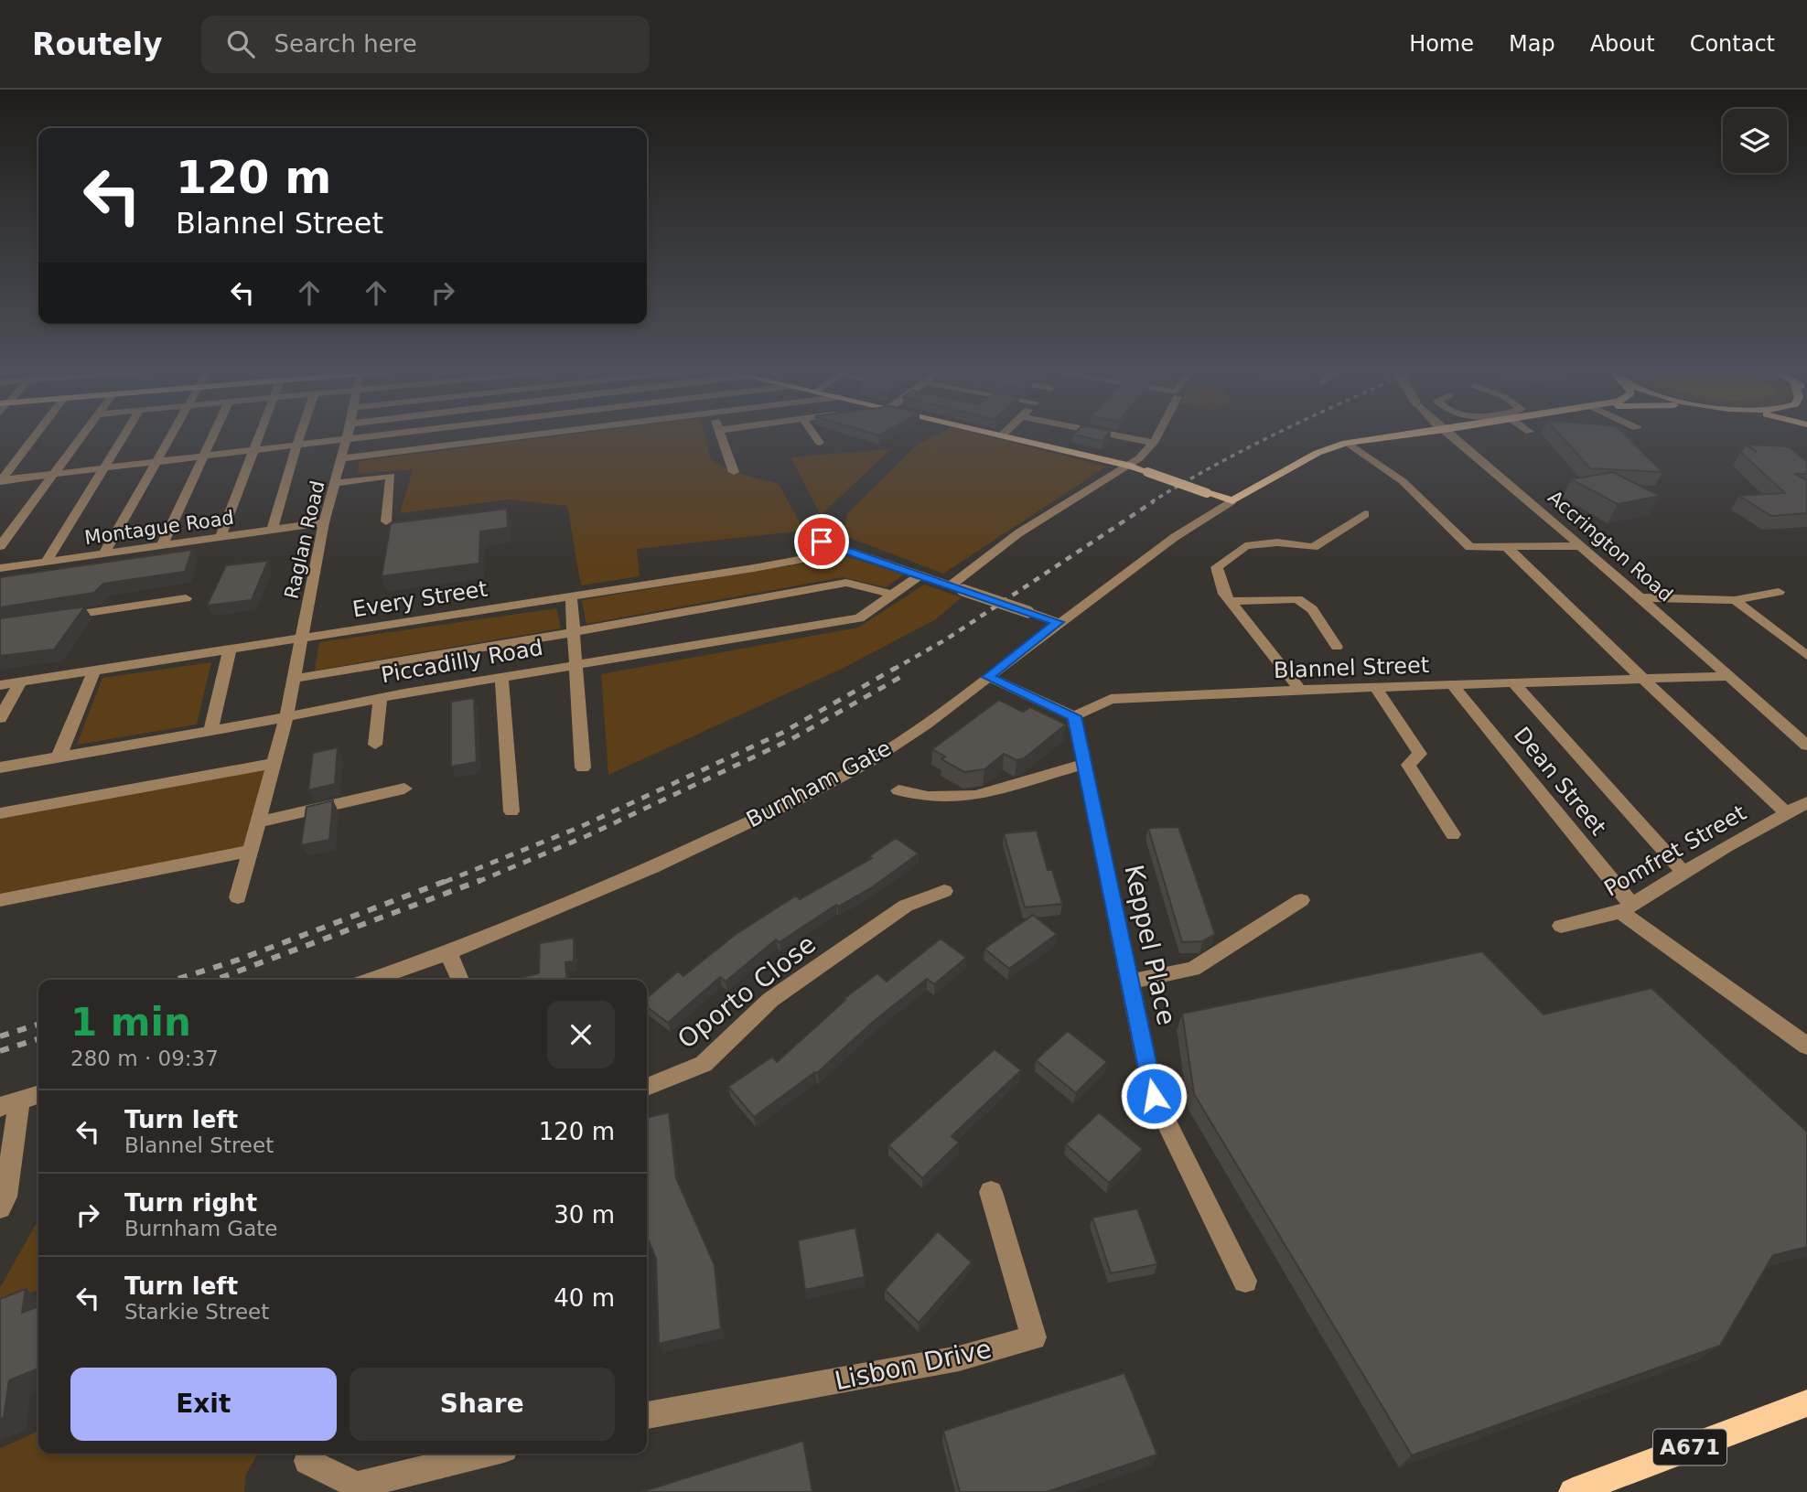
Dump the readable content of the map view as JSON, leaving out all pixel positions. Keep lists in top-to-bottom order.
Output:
{
  "streets": {
    "main road": ["A671"],
    "street": [
      "Montague Road",
      "Raglan Road",
      "Accrington Road",
      "Every Street",
      "Piccadilly Road",
      "Blannel Street",
      "Dean Street",
      "Burnham Gate",
      "Pomfret Street",
      "Keppel Place",
      "Oporto Close",
      "Lisbon Drive"
    ]
  },
  "crossings": [
    ["Montague Road", "Raglan Road"],
    ["Raglan Road", "Every Street"],
    ["Raglan Road", "Piccadilly Road"],
    ["Accrington Road", "Blannel Street"],
    ["Blannel Street", "Dean Street"],
    ["Blannel Street", "Keppel Place"],
    ["Dean Street", "Pomfret Street"]
  ],
  "page": {
    "header": "Routely",
    "search": "Search here",
    "nav": [
      "Home",
      "Map",
      "About",
      "Contact"
    ],
    "turn": ["120 m", "Blannel Street"],
    "heading": ["1 min", "280 m · 09:37"],
    "list": [
      {
        "name": "Turn left",
        "note": "Blannel Street",
        "value": "120 m"
      },
      {
        "name": "Turn right",
        "note": "Burnham Gate",
        "value": "30 m"
      },
      {
        "name": "Turn left",
        "note": "Starkie Street",
        "value": "40 m"
      }
    ],
    "buttons": ["Exit", "Share"]
  }
}
